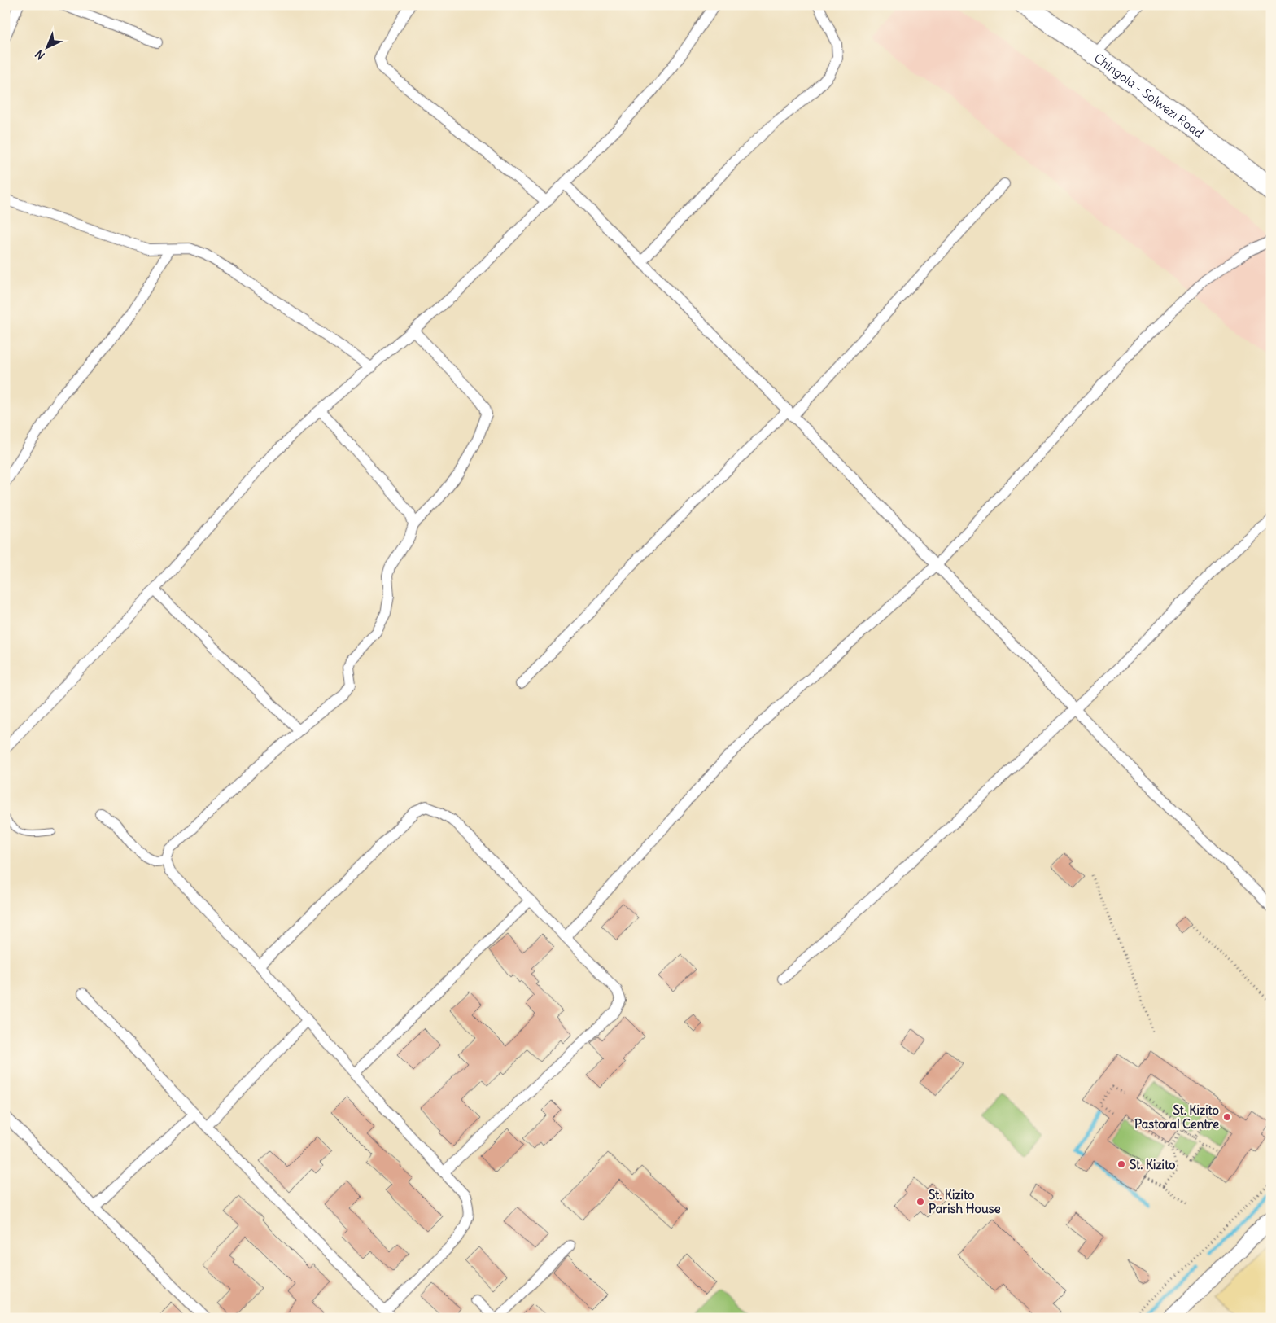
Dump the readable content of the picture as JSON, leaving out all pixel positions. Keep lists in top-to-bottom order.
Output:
{
  "streets": {
    "highway": ["Chingola - Solwezi Road"]
  },
  "places": ["St. Kizito Pastoral Centre", "St. Kizito", "St. Kizito Parish House"],
  "north": "bottom left"
}
